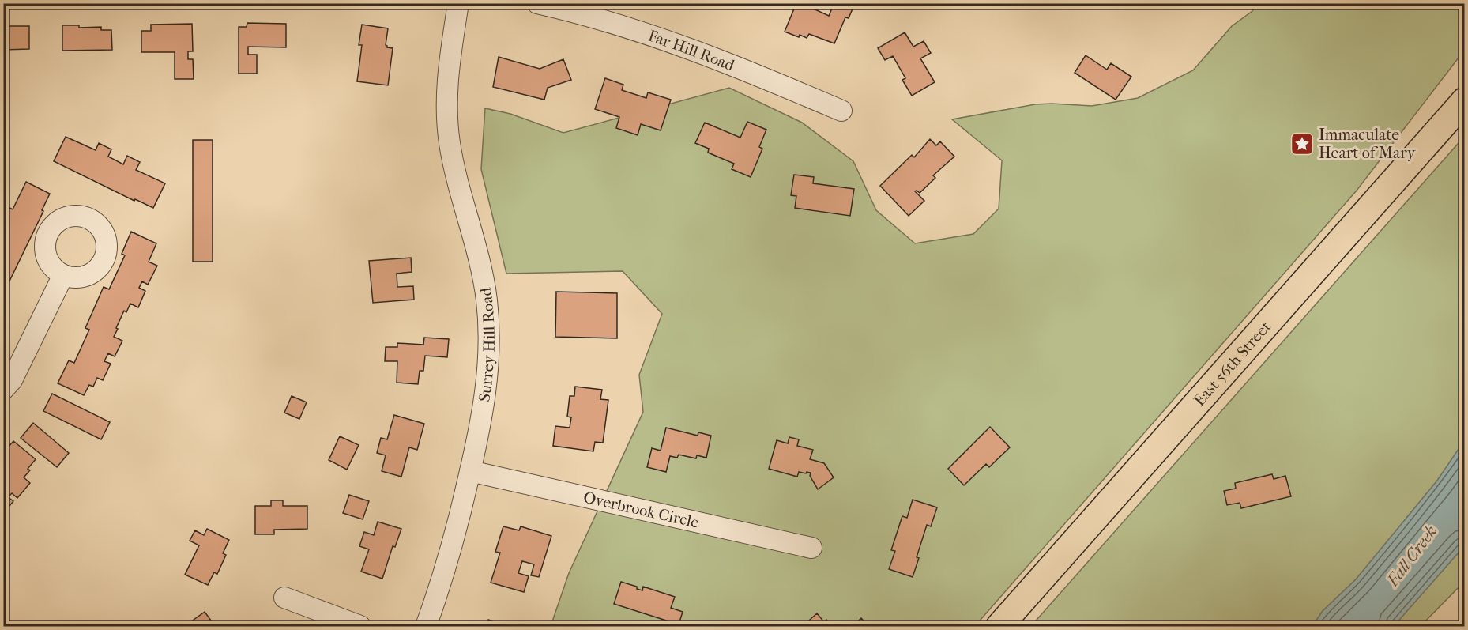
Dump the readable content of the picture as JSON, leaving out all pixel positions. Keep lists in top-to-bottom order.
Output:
{
  "streets": {
    "main road": ["East 56th Street"],
    "street": ["Far Hill Road", "Surrey Hill Road", "Overbrook Circle"]
  },
  "crossings": [
    ["Surrey Hill Road", "Overbrook Circle"]
  ],
  "water": ["Fall Creek"],
  "places": {
    "place": ["Immaculate Heart of Mary"]
  }
}
